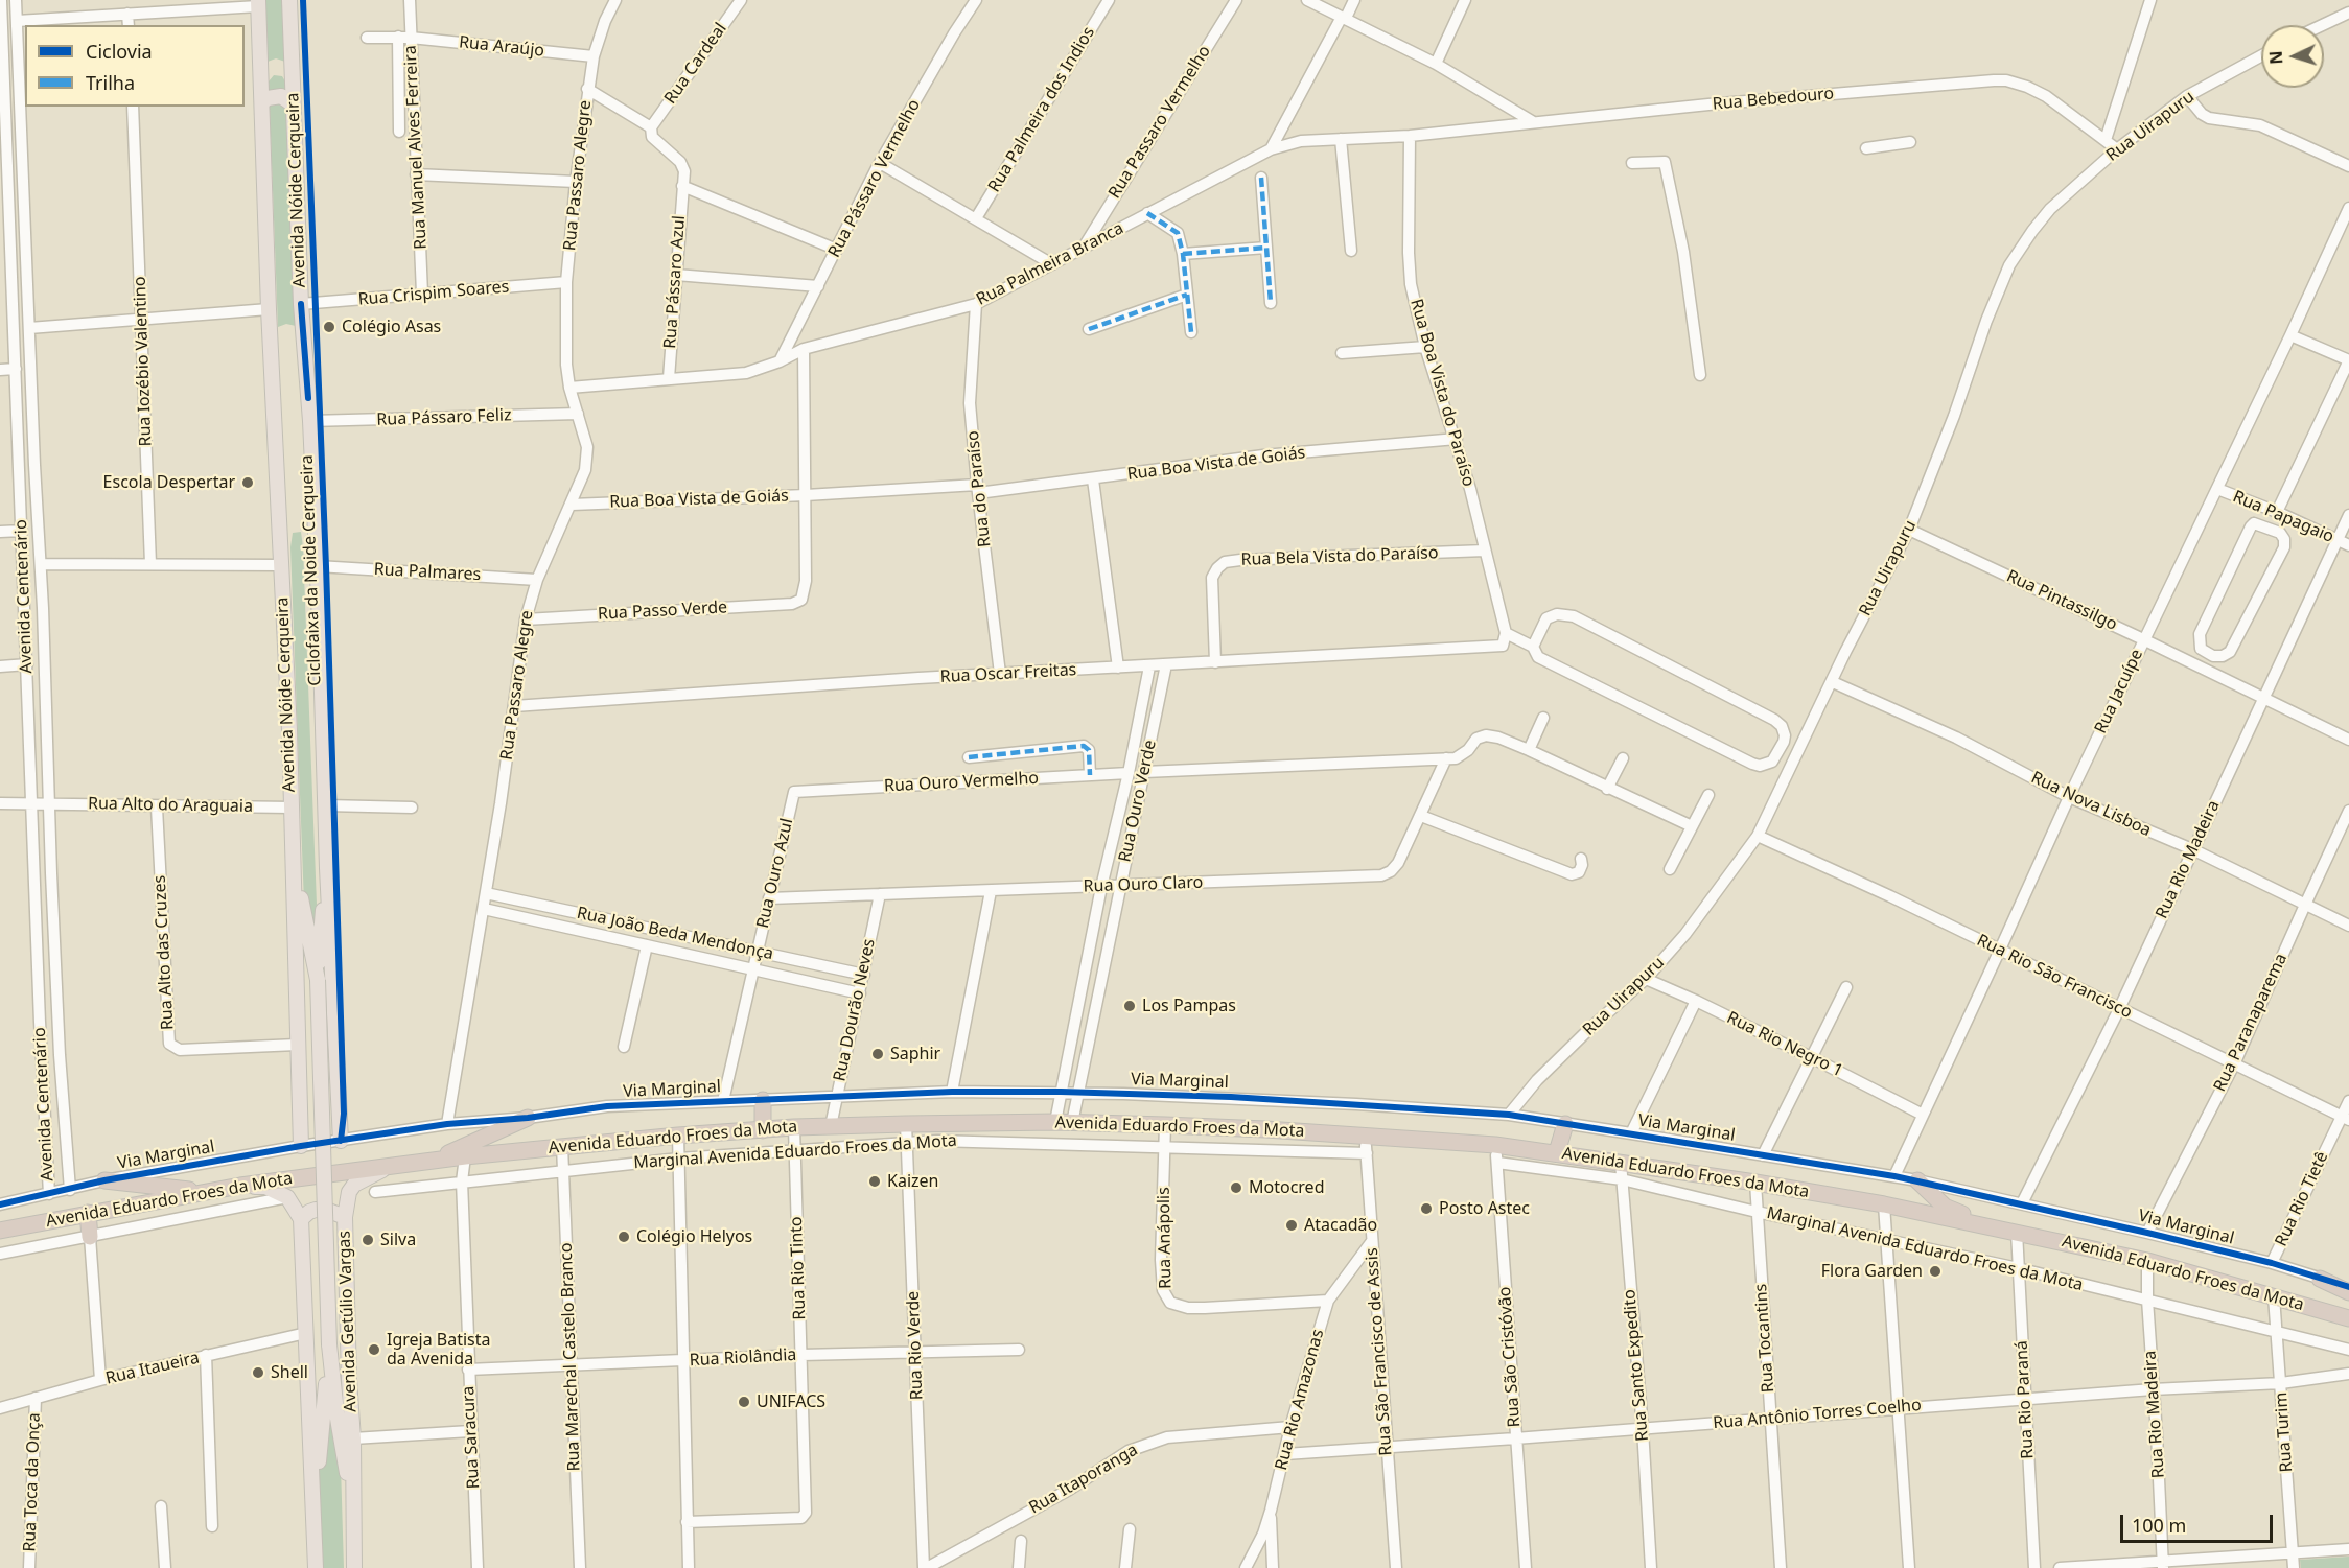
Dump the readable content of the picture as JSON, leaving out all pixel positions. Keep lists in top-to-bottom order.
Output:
{
  "streets": {
    "highway": ["Avenida Eduardo Froes da Mota"],
    "main road": ["Avenida Nóide Cerqueira", "Avenida Getúlio Vargas"],
    "street": [
      "Rua Araújo",
      "Rua Cardeal",
      "Rua Bebedouro",
      "Rua Palmeira dos Indios",
      "Rua Passaro Vermelho",
      "Rua Uirapuru",
      "Rua Manuel Alves Ferreira",
      "Rua Passaro Alegre",
      "Rua Pássaro Vermelho",
      "Rua Palmeira Branca",
      "Rua Pássaro Azul",
      "Rua Crispim Soares",
      "Rua Iozébio Valentino",
      "Rua Boa Vista do Paraíso",
      "Rua Pássaro Feliz",
      "Rua Boa Vista de Goiás",
      "Rua do Paraíso",
      "Rua Papagaio",
      "Rua Bela Vista do Paraíso",
      "Rua Palmares",
      "Avenida Centenário",
      "Rua Pintassilgo",
      "Rua Passo Verde",
      "Rua Oscar Freitas",
      "Rua Jacuípe",
      "Rua Ouro Vermelho",
      "Rua Ouro Verde",
      "Rua Nova Lisboa",
      "Rua Alto do Araguaia",
      "Rua Rio Madeira",
      "Rua Ouro Azul",
      "Rua Ouro Claro",
      "Rua João Beda Mendonça",
      "Rua Alto das Cruzes",
      "Rua Rio São Francisco",
      "Rua Dourão Neves",
      "Rua Paranaparema",
      "Rua Rio Negro 1",
      "Via Marginal",
      "Marginal Avenida Eduardo Froes da Mota",
      "Rua Rio Tietê",
      "Rua Anápolis",
      "Rua Rio Tinto",
      "Rua Tocantins",
      "Rua Rio Verde",
      "Rua São Francisco de Assis",
      "Rua Marechal Castelo Branco",
      "Rua São Cristóvão",
      "Rua Riolândia",
      "Rua Santo Expedito",
      "Rua Itaueira",
      "Rua Rio Amazonas",
      "Rua Rio Paraná",
      "Rua Antônio Torres Coelho",
      "Rua Turim",
      "Rua Saracura",
      "Rua Itaporanga",
      "Rua Toca da Onça"
    ],
    "cycle path": ["Ciclofaixa da Noide Cerqueira"]
  },
  "crossings": [
    ["Rua Araújo", "Rua Manuel Alves Ferreira"],
    ["Rua Araújo", "Rua Passaro Alegre"],
    ["Rua Cardeal", "Rua Pássaro Azul"],
    ["Rua Bebedouro", "Rua Uirapuru"],
    ["Rua Bebedouro", "Rua Palmeira Branca"],
    ["Rua Bebedouro", "Rua Boa Vista do Paraíso"],
    ["Rua Passaro Vermelho", "Rua Palmeira Branca"],
    ["Rua Uirapuru", "Rua Pintassilgo"],
    ["Rua Uirapuru", "Rua Nova Lisboa"],
    ["Rua Uirapuru", "Rua Rio São Francisco"],
    ["Rua Uirapuru", "Rua Rio Negro 1"],
    ["Rua Uirapuru", "Via Marginal"],
    ["Rua Manuel Alves Ferreira", "Rua Crispim Soares"],
    ["Rua Passaro Alegre", "Rua Palmeira Branca"],
    ["Rua Passaro Alegre", "Rua Crispim Soares"],
    ["Rua Passaro Alegre", "Rua Pássaro Feliz"],
    ["Rua Passaro Alegre", "Rua Boa Vista de Goiás"],
    ["Rua Passaro Alegre", "Rua Palmares"],
    ["Rua Passaro Alegre", "Rua Passo Verde"],
    ["Rua Passaro Alegre", "Rua Oscar Freitas"],
    ["Rua Passaro Alegre", "Rua João Beda Mendonça"],
    ["Rua Passaro Alegre", "Via Marginal"],
    ["Rua Pássaro Vermelho", "Rua Palmeira Branca"],
    ["Avenida Nóide Cerqueira", "Rua Crispim Soares"],
    ["Avenida Nóide Cerqueira", "Rua Pássaro Feliz"],
    ["Avenida Nóide Cerqueira", "Rua Palmares"],
    ["Avenida Nóide Cerqueira", "Rua Alto do Araguaia"],
    ["Avenida Nóide Cerqueira", "Rua Alto das Cruzes"],
    ["Avenida Nóide Cerqueira", "Via Marginal"],
    ["Rua Palmeira Branca", "Rua Pássaro Azul"],
    ["Rua Palmeira Branca", "Rua Boa Vista do Paraíso"],
    ["Rua Palmeira Branca", "Rua do Paraíso"],
    ["Rua Boa Vista do Paraíso", "Rua Boa Vista de Goiás"],
    ["Rua Boa Vista do Paraíso", "Rua Bela Vista do Paraíso"],
    ["Rua Boa Vista do Paraíso", "Rua Oscar Freitas"],
    ["Rua Boa Vista de Goiás", "Rua do Paraíso"],
    ["Rua Boa Vista de Goiás", "Rua Passo Verde"],
    ["Rua do Paraíso", "Rua Oscar Freitas"],
    ["Rua Papagaio", "Rua Jacuípe"],
    ["Rua Papagaio", "Rua Rio Madeira"],
    ["Rua Bela Vista do Paraíso", "Rua Oscar Freitas"],
    ["Avenida Centenário", "Rua Alto do Araguaia"],
    ["Avenida Centenário", "Via Marginal"],
    ["Rua Pintassilgo", "Rua Jacuípe"],
    ["Rua Pintassilgo", "Rua Rio Madeira"],
    ["Rua Oscar Freitas", "Rua Ouro Verde"],
    ["Rua Jacuípe", "Rua Nova Lisboa"],
    ["Rua Jacuípe", "Rua Rio São Francisco"],
    ["Rua Jacuípe", "Rua Rio Negro 1"],
    ["Rua Jacuípe", "Via Marginal"],
    ["Rua Ouro Vermelho", "Rua Ouro Verde"],
    ["Rua Ouro Vermelho", "Rua Ouro Azul"],
    ["Rua Ouro Verde", "Rua Ouro Claro"],
    ["Rua Ouro Verde", "Via Marginal"],
    ["Rua Ouro Verde", "Avenida Eduardo Froes da Mota"],
    ["Rua Nova Lisboa", "Rua Rio Madeira"],
    ["Rua Nova Lisboa", "Rua Paranaparema"],
    ["Rua Alto do Araguaia", "Rua Alto das Cruzes"],
    ["Rua Rio Madeira", "Rua Rio São Francisco"],
    ["Rua Rio Madeira", "Via Marginal"],
    ["Rua Rio Madeira", "Avenida Eduardo Froes da Mota"],
    ["Rua Rio Madeira", "Marginal Avenida Eduardo Froes da Mota"],
    ["Rua Rio Madeira", "Rua Antônio Torres Coelho"],
    ["Rua Ouro Azul", "Rua Ouro Claro"],
    ["Rua Ouro Azul", "Rua João Beda Mendonça"],
    ["Rua Ouro Azul", "Via Marginal"],
    ["Rua Ouro Claro", "Rua Dourão Neves"],
    ["Rua João Beda Mendonça", "Rua Dourão Neves"],
    ["Rua Rio São Francisco", "Rua Paranaparema"],
    ["Rua Rio São Francisco", "Rua Rio Tietê"],
    ["Rua Dourão Neves", "Via Marginal"],
    ["Rua Dourão Neves", "Avenida Eduardo Froes da Mota"],
    ["Rua Paranaparema", "Via Marginal"],
    ["Via Marginal", "Rua Rio Tietê"],
    ["Avenida Eduardo Froes da Mota", "Rua Anápolis"],
    ["Avenida Eduardo Froes da Mota", "Rua Rio Tinto"],
    ["Avenida Eduardo Froes da Mota", "Avenida Getúlio Vargas"],
    ["Avenida Eduardo Froes da Mota", "Rua Tocantins"],
    ["Avenida Eduardo Froes da Mota", "Rua Rio Verde"],
    ["Avenida Eduardo Froes da Mota", "Rua São Francisco de Assis"],
    ["Avenida Eduardo Froes da Mota", "Rua Marechal Castelo Branco"],
    ["Avenida Eduardo Froes da Mota", "Rua São Cristóvão"],
    ["Avenida Eduardo Froes da Mota", "Rua Santo Expedito"],
    ["Avenida Eduardo Froes da Mota", "Rua Rio Paraná"],
    ["Avenida Eduardo Froes da Mota", "Rua Turim"],
    ["Avenida Eduardo Froes da Mota", "Rua Saracura"],
    ["Marginal Avenida Eduardo Froes da Mota", "Rua Anápolis"],
    ["Marginal Avenida Eduardo Froes da Mota", "Rua Rio Tinto"],
    ["Marginal Avenida Eduardo Froes da Mota", "Rua Tocantins"],
    ["Marginal Avenida Eduardo Froes da Mota", "Rua Rio Verde"],
    ["Marginal Avenida Eduardo Froes da Mota", "Rua São Francisco de Assis"],
    ["Marginal Avenida Eduardo Froes da Mota", "Rua Marechal Castelo Branco"],
    ["Marginal Avenida Eduardo Froes da Mota", "Rua São Cristóvão"],
    ["Marginal Avenida Eduardo Froes da Mota", "Rua Santo Expedito"],
    ["Marginal Avenida Eduardo Froes da Mota", "Rua Rio Paraná"],
    ["Marginal Avenida Eduardo Froes da Mota", "Rua Turim"],
    ["Marginal Avenida Eduardo Froes da Mota", "Rua Saracura"],
    ["Rua Anápolis", "Rua Rio Amazonas"],
    ["Rua Rio Tinto", "Rua Riolândia"],
    ["Avenida Getúlio Vargas", "Rua Itaueira"],
    ["Rua Tocantins", "Rua Antônio Torres Coelho"],
    ["Rua Rio Verde", "Rua Riolândia"],
    ["Rua Rio Verde", "Rua Itaporanga"],
    ["Rua São Francisco de Assis", "Rua Rio Amazonas"],
    ["Rua São Francisco de Assis", "Rua Antônio Torres Coelho"],
    ["Rua Marechal Castelo Branco", "Rua Riolândia"],
    ["Rua São Cristóvão", "Rua Antônio Torres Coelho"],
    ["Rua Riolândia", "Rua Saracura"],
    ["Rua Santo Expedito", "Rua Antônio Torres Coelho"],
    ["Rua Itaueira", "Rua Toca da Onça"],
    ["Rua Rio Amazonas", "Rua Antônio Torres Coelho"],
    ["Rua Rio Amazonas", "Rua Itaporanga"],
    ["Rua Rio Paraná", "Rua Antônio Torres Coelho"],
    ["Rua Antônio Torres Coelho", "Rua Turim"]
  ],
  "places": [
    "Colégio Asas",
    "Escola Despertar",
    "Los Pampas",
    "Saphir",
    "Kaizen",
    "Motocred",
    "Posto Astec",
    "Atacadão",
    "Colégio Helyos",
    "Silva",
    "Flora Garden",
    "Igreja Batista da Avenida",
    "Shell",
    "UNIFACS"
  ],
  "legend": ["Ciclovia", "Trilha"],
  "scale_bar": "100 m",
  "north": "left"
}
